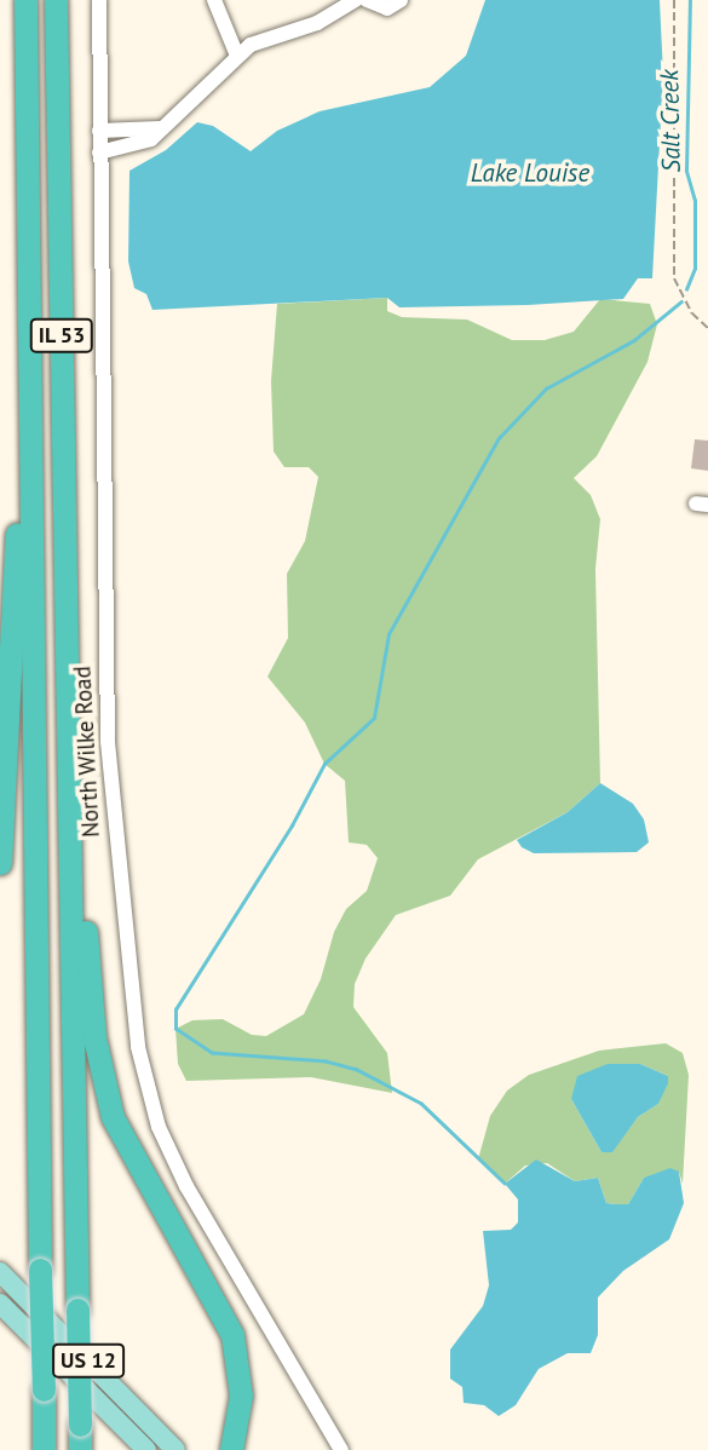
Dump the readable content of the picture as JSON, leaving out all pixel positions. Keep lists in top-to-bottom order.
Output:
{
  "streets": {
    "highway": ["IL 53"],
    "main road": ["US 12"],
    "street": ["North Wilke Road"]
  },
  "water": ["Salt Creek", "Lake Louise"]
}
